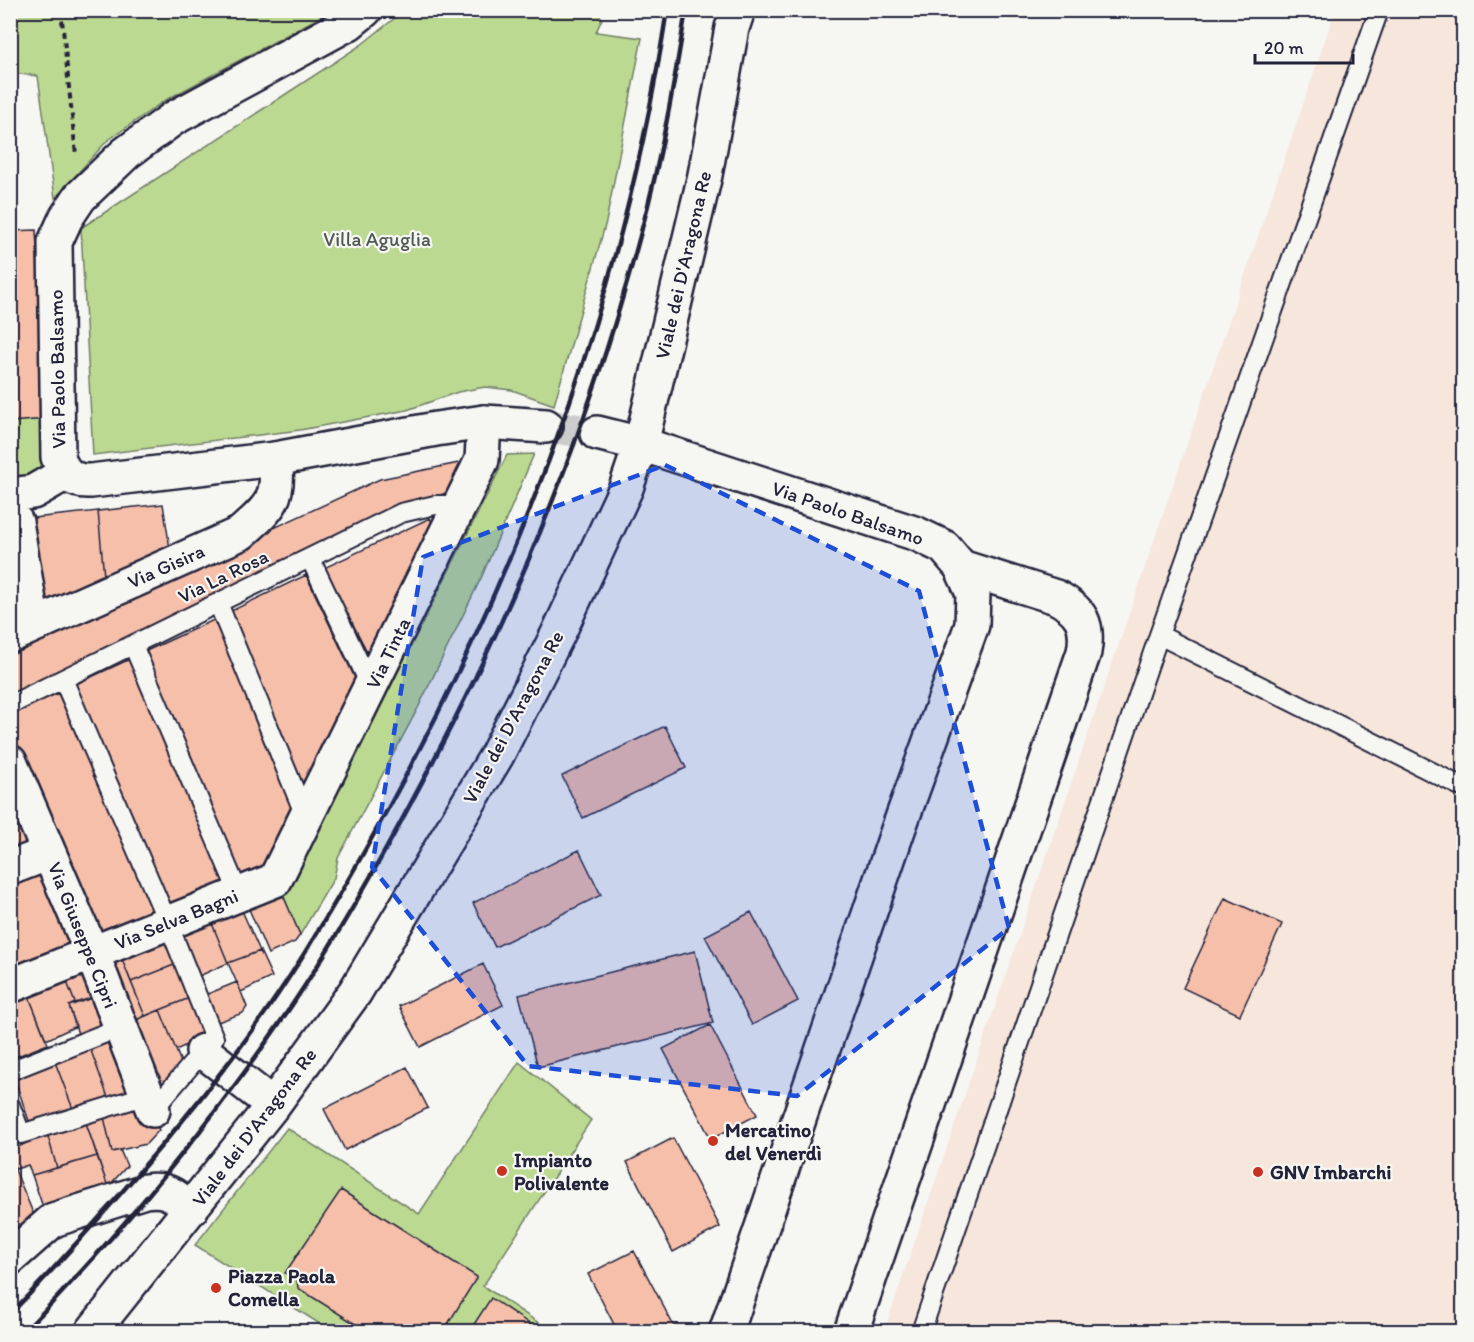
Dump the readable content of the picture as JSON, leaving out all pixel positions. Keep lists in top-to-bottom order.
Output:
{
  "streets": {
    "street": [
      "Viale dei D'Aragona Re",
      "Via Paolo Balsamo",
      "Via Gisira",
      "Via Tinta",
      "Via Selva Bagni",
      "Via Giuseppe Cipri"
    ],
    "lane": ["Via La Rosa"]
  },
  "crossings": [
    ["Viale dei D'Aragona Re", "Via Paolo Balsamo"],
    ["Via Paolo Balsamo", "Via Gisira"],
    ["Via Paolo Balsamo", "Via Tinta"],
    ["Via La Rosa", "Via Tinta"],
    ["Via Tinta", "Via Selva Bagni"],
    ["Via Selva Bagni", "Via Giuseppe Cipri"]
  ],
  "parks": ["Villa Aguglia"],
  "places": [
    "Mercatino del Venerdì",
    "Impianto Polivalente",
    "GNV Imbarchi",
    "Piazza Paola Comella"
  ],
  "scale_bar": "20 m"
}
